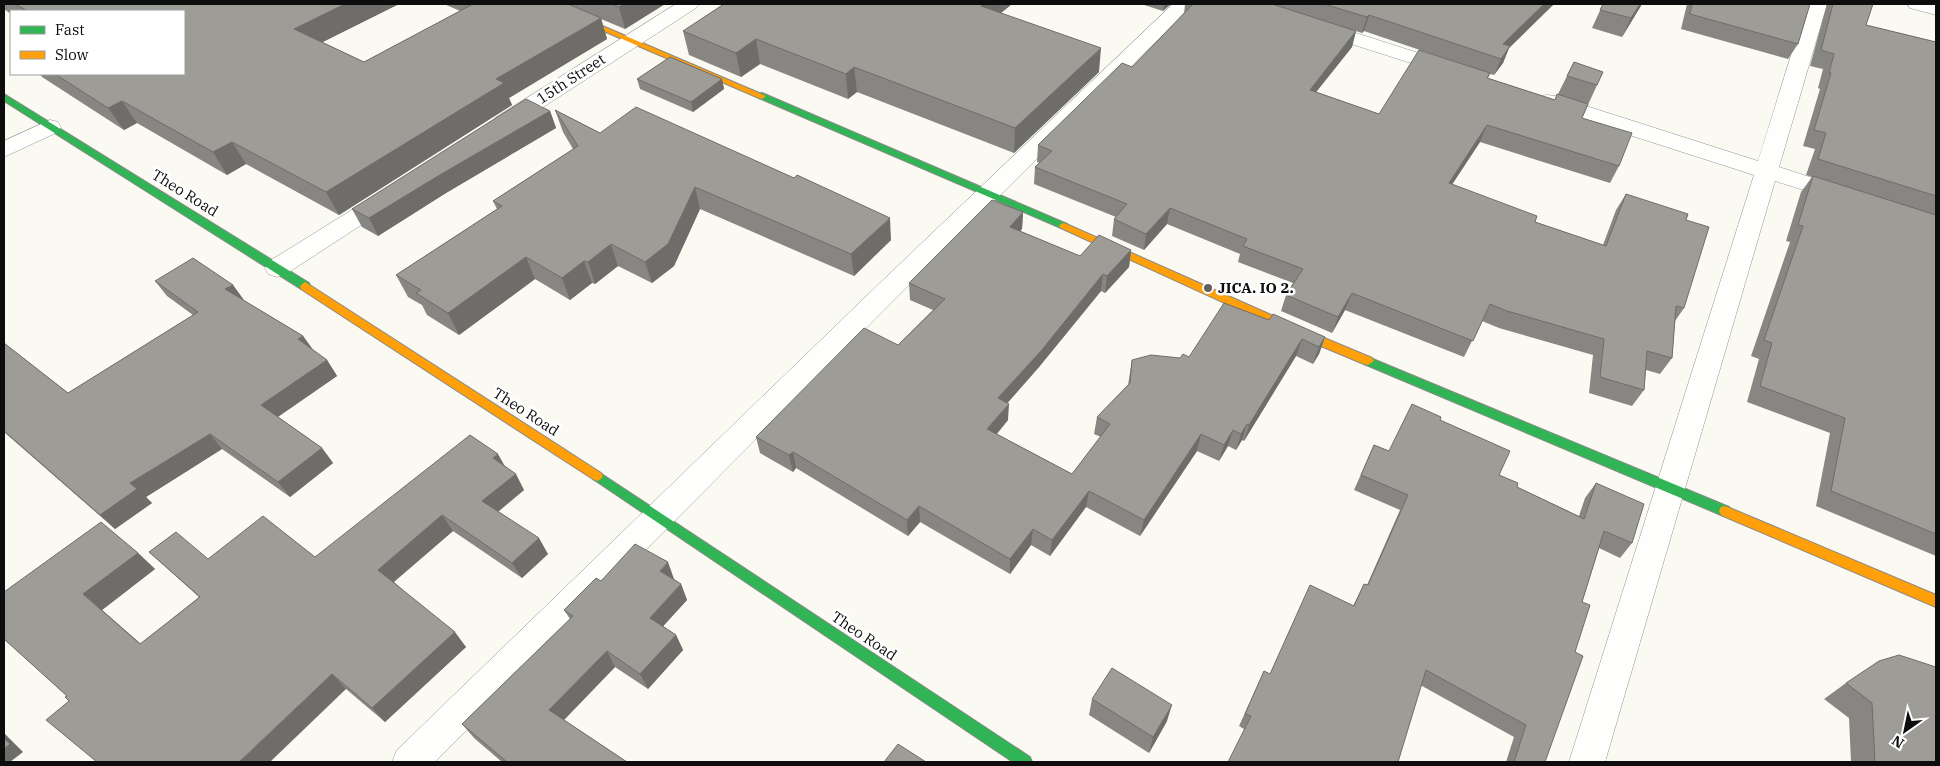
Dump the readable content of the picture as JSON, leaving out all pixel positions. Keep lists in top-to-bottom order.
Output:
{
  "streets": {
    "street": ["15th Street", "Theo Road"]
  },
  "places": ["JICA. IO 2."],
  "legend": ["Fast", "Slow"],
  "north": "bottom left"
}
